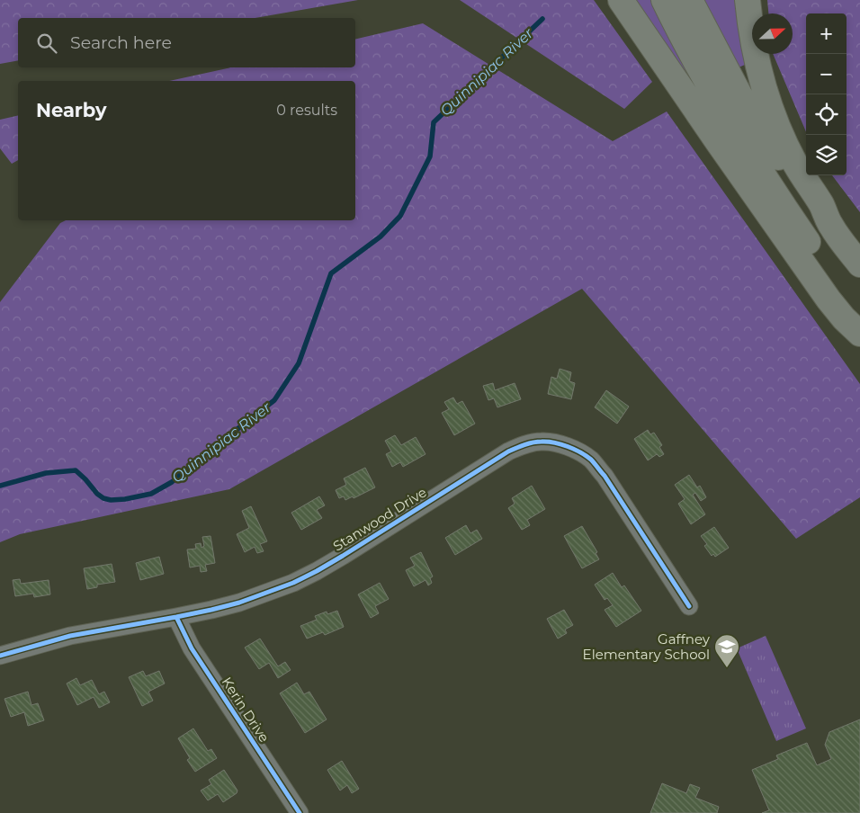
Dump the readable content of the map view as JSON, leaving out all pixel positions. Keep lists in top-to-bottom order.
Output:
{
  "streets": {
    "street": ["Stanwood Drive", "Kerin Drive"]
  },
  "crossings": [
    ["Stanwood Drive", "Kerin Drive"]
  ],
  "water": ["Quinnipiac River"],
  "places": {
    "school or university": ["Gaffney Elementary School"]
  },
  "north": "right",
  "page": {
    "map_buttons": ["+", "−"],
    "search": "Search here",
    "heading": ["Nearby", "0 results"]
  }
}
